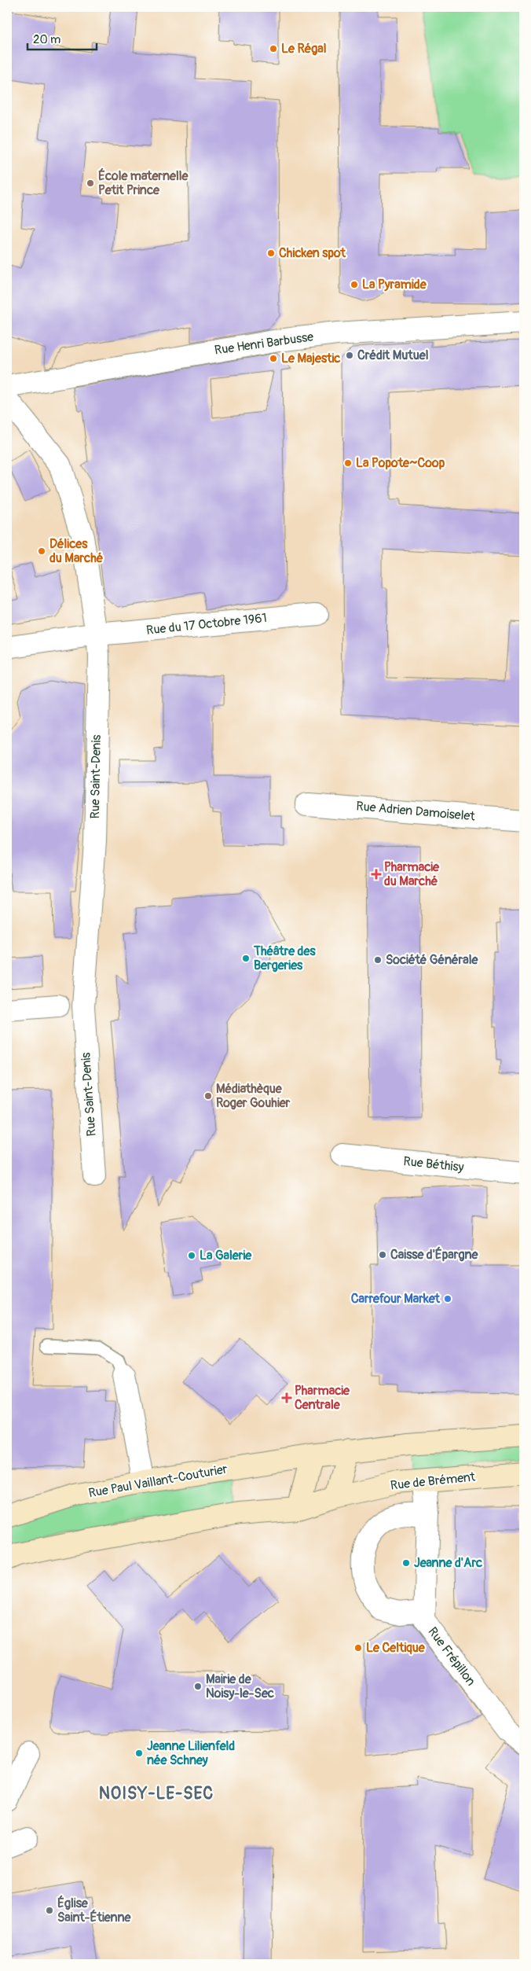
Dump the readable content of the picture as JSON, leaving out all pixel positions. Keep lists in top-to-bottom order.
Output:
{
  "streets": {
    "main road": ["Rue Paul Vaillant-Couturier", "Rue de Brément"],
    "street": [
      "Rue Henri Barbusse",
      "Rue du 17 Octobre 1961",
      "Rue Saint-Denis",
      "Rue Adrien Damoiselet",
      "Rue Béthisy",
      "Rue Frépillon"
    ]
  },
  "crossings": [
    ["Rue du 17 Octobre 1961", "Rue Saint-Denis"],
    ["Rue de Brément", "Rue Frépillon"]
  ],
  "districts": ["NOISY-LE-SEC"],
  "places": {
    "other": [
      "Le Régal",
      "École maternelle Petit Prince",
      "Chicken spot",
      "La Pyramide",
      "Crédit Mutuel",
      "Le Majestic",
      "La Popote~Coop",
      "Délices du Marché",
      "Théâtre des Bergeries",
      "Société Générale",
      "Médiathèque Roger Gouhier",
      "Caisse d'Épargne",
      "La Galerie",
      "Carrefour Market",
      "Jeanne d'Arc",
      "Le Celtique",
      "Mairie de Noisy-le-Sec",
      "Jeanne Lilienfeld née Schney",
      "Église Saint-Étienne"
    ],
    "health": ["Pharmacie du Marché", "Pharmacie Centrale"]
  },
  "scale_bar": "20 m"
}
